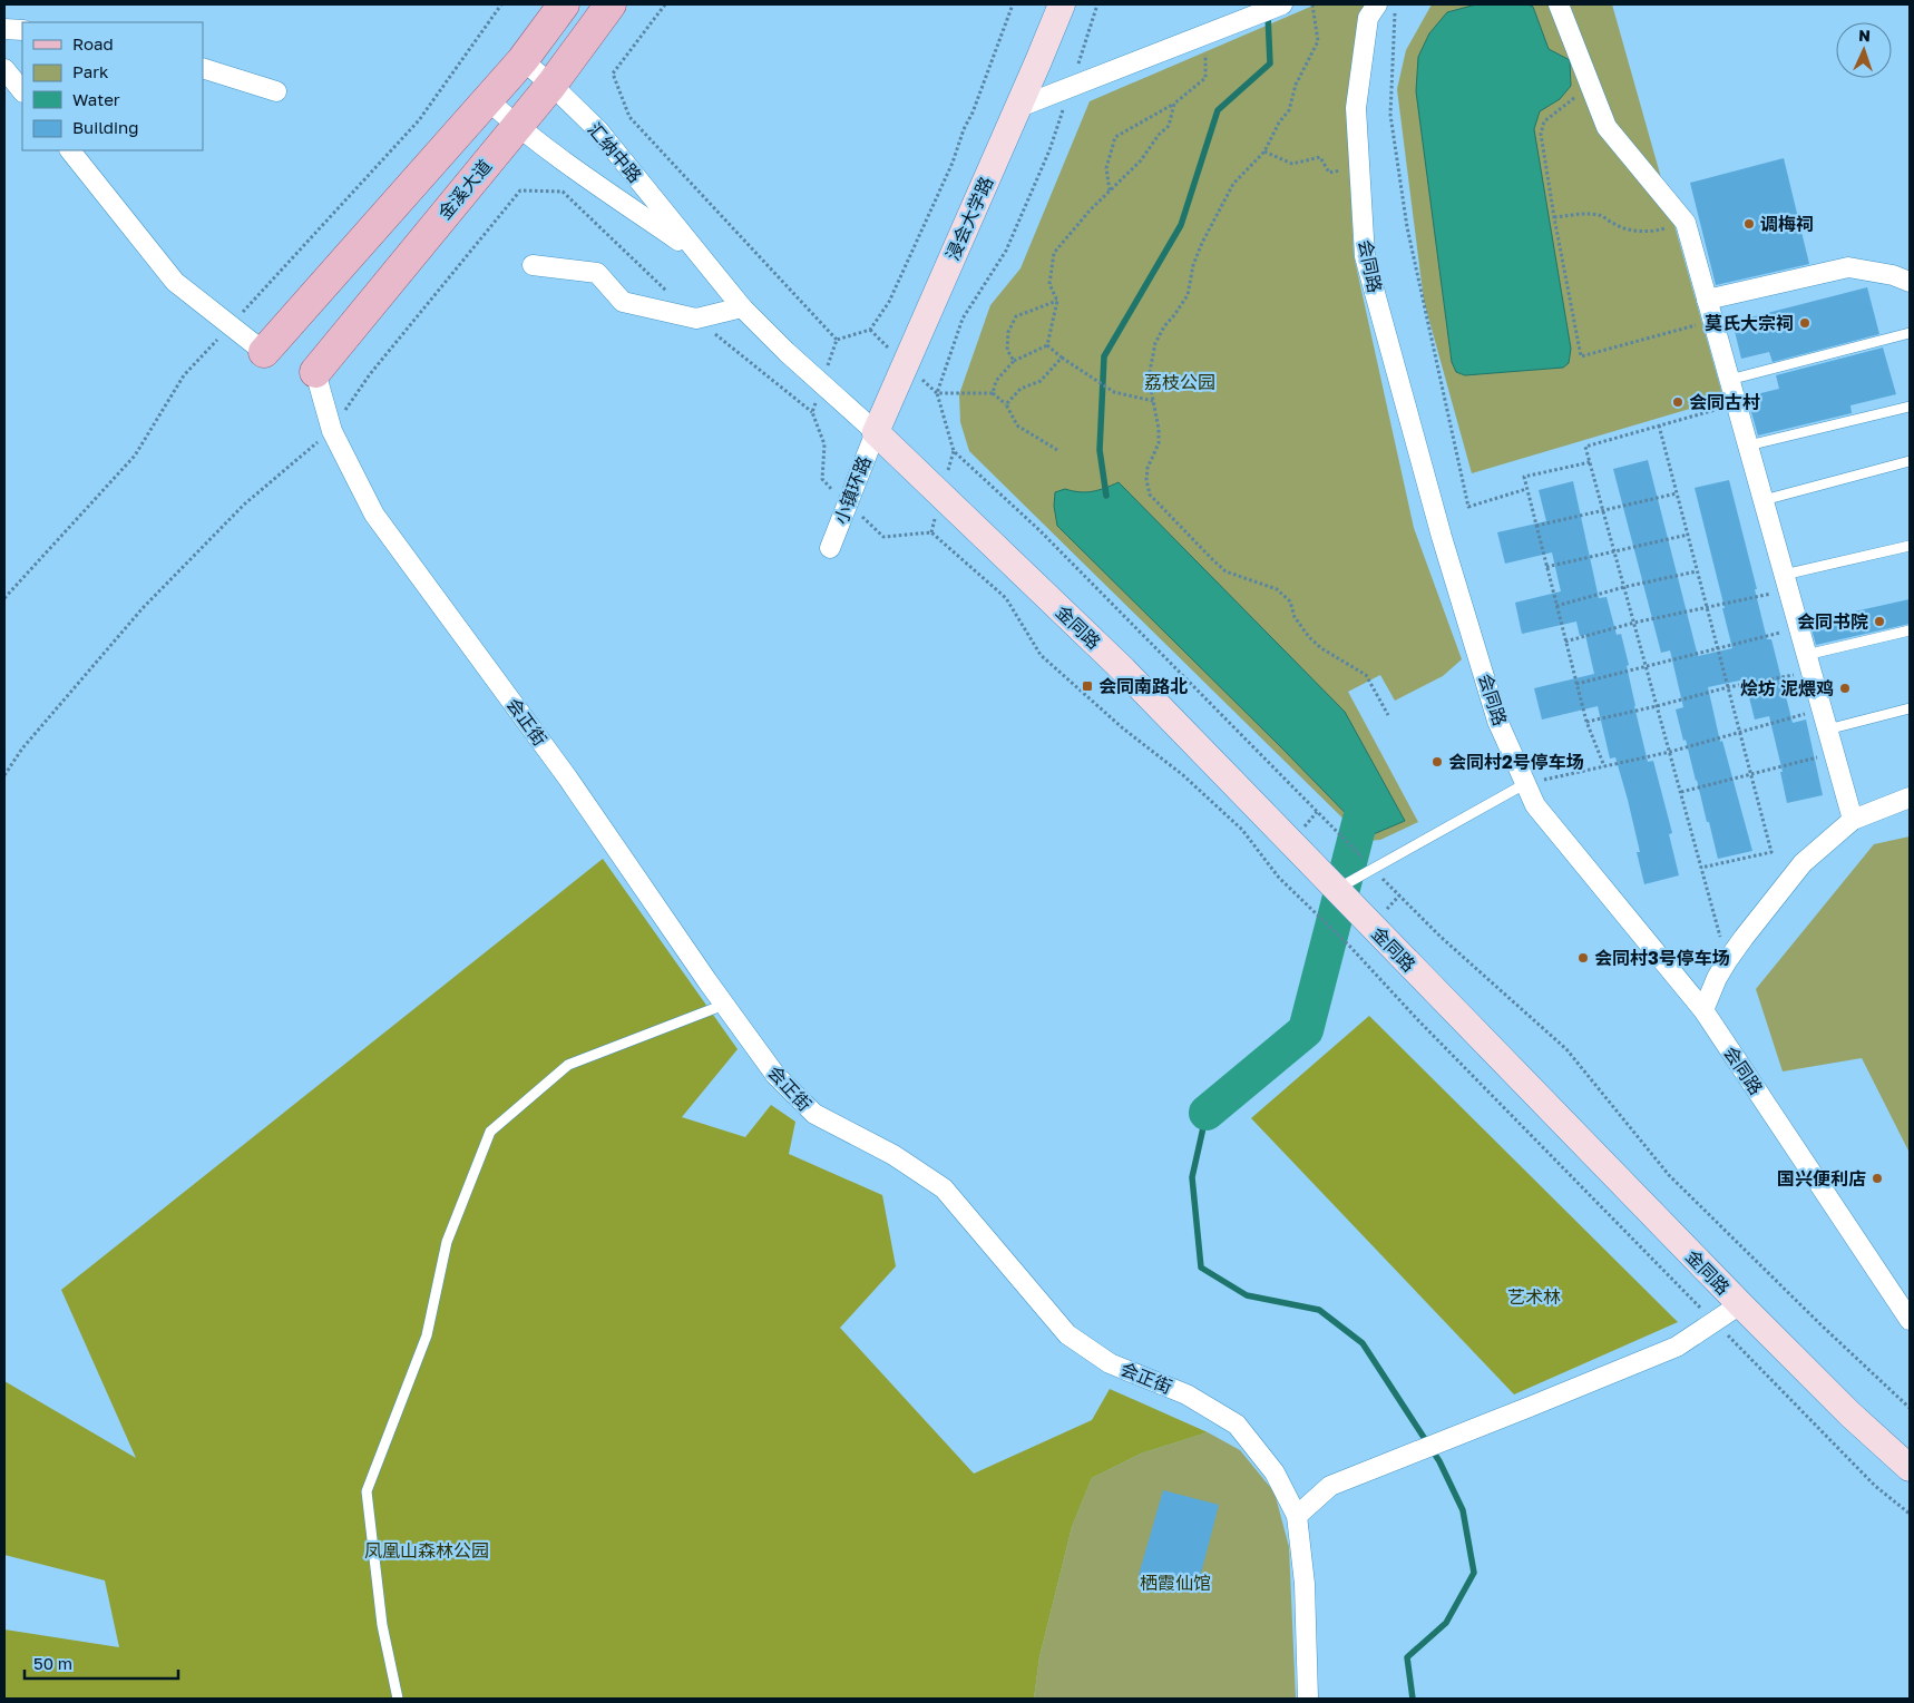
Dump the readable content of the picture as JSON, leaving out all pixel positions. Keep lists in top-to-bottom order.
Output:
{
  "streets": {
    "main road": ["金溪大道"],
    "street": [
      "汇纳中路",
      "浸会大学路",
      "会同路",
      "小镇环路",
      "金同路",
      "会正街"
    ]
  },
  "crossings": [
    ["汇纳中路", "金溪大道"],
    ["汇纳中路", "浸会大学路"],
    ["汇纳中路", "小镇环路"],
    ["汇纳中路", "金同路"],
    ["金溪大道", "会正街"],
    ["浸会大学路", "小镇环路"],
    ["浸会大学路", "金同路"],
    ["小镇环路", "金同路"]
  ],
  "parks": [
    "荔枝公园",
    "艺术林",
    "凤凰山森林公园",
    "栖霞仙馆"
  ],
  "places": {
    "other": [
      "调梅祠",
      "莫氏大宗祠",
      "会同古村",
      "会同书院",
      "烩坊 泥煨鸡",
      "会同村2号停车场",
      "会同村3号停车场",
      "国兴便利店"
    ],
    "transit": ["会同南路北"]
  },
  "legend": [
    "Road",
    "Park",
    "Water",
    "Building"
  ],
  "scale_bar": "50 m",
  "north": "top"
}
